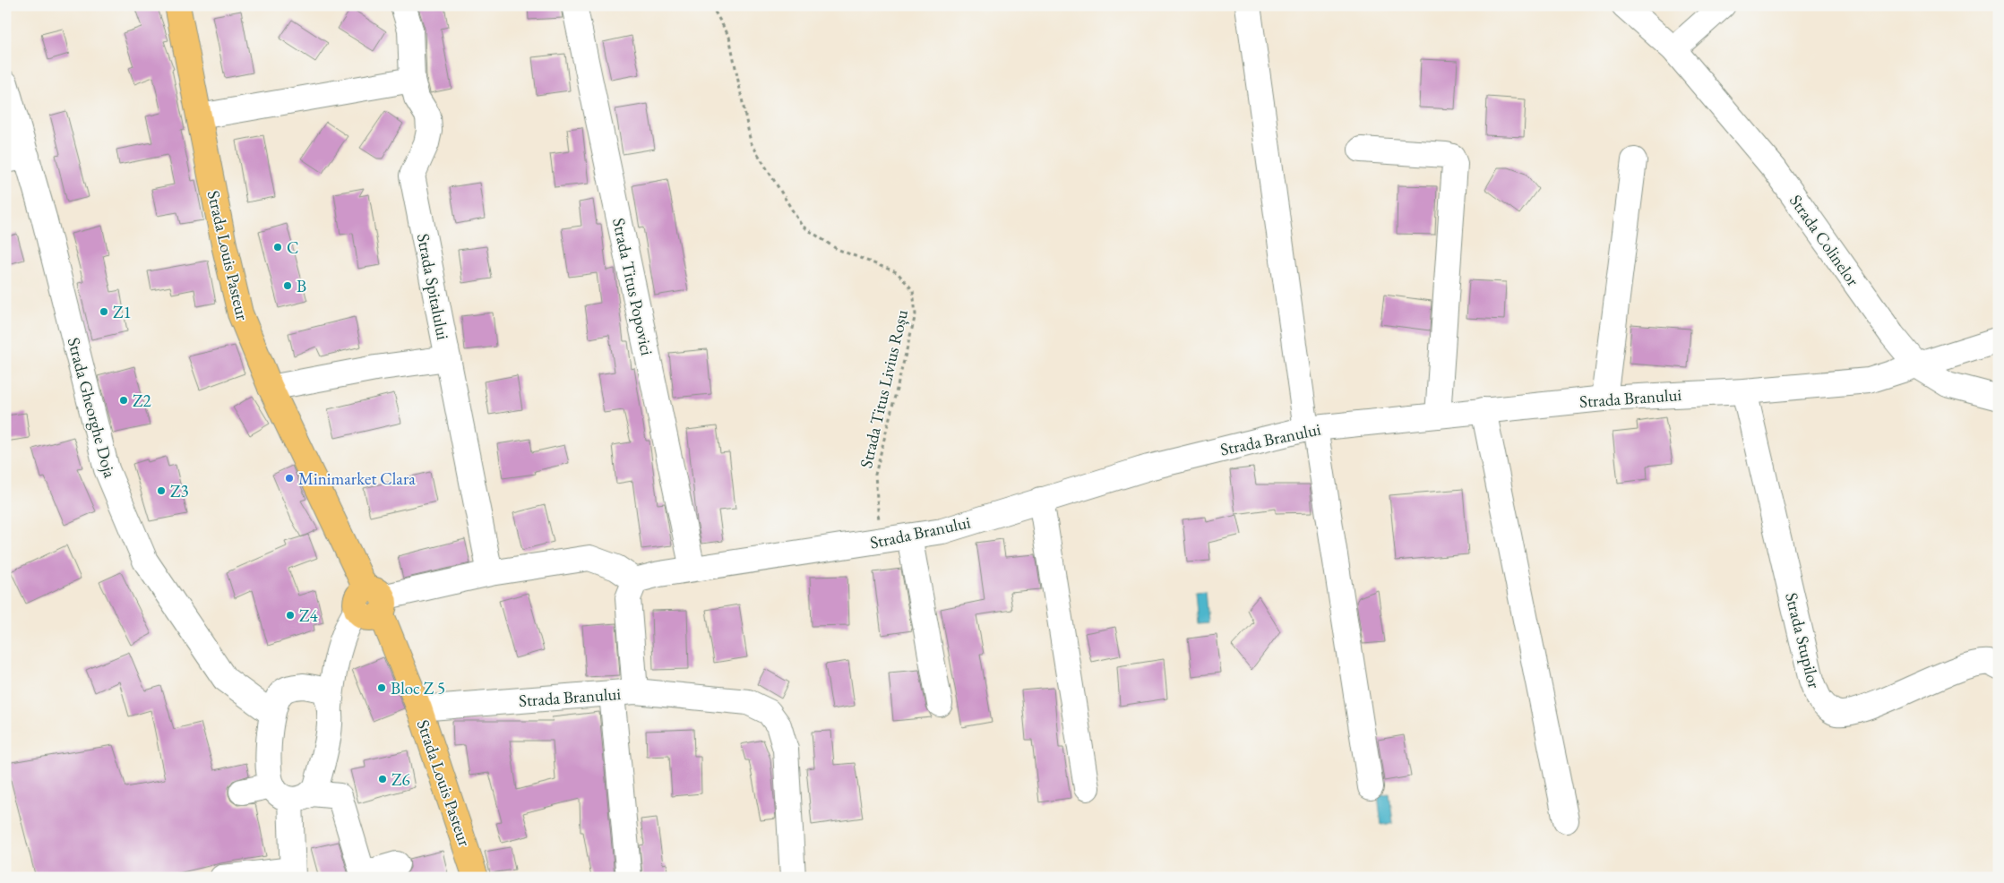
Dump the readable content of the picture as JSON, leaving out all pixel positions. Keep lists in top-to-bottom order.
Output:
{
  "streets": {
    "main road": ["Strada Louis Pasteur"],
    "street": [
      "Strada Colinelor",
      "Strada Spitalului",
      "Strada Titus Popovici",
      "Strada Branului",
      "Strada Gheorghe Doja",
      "Strada Stupilor"
    ],
    "path": ["Strada Titus Livius Roșu"]
  },
  "crossings": [
    ["Strada Colinelor", "Strada Branului"],
    ["Strada Louis Pasteur", "Strada Branului"],
    ["Strada Titus Popovici", "Strada Branului"],
    ["Strada Titus Livius Roșu", "Strada Branului"],
    ["Strada Branului", "Strada Stupilor"]
  ],
  "places": [
    "C",
    "B",
    "Z1",
    "Z2",
    "Minimarket Clara",
    "Z3",
    "Z4",
    "Bloc Z 5",
    "Z6"
  ]
}
